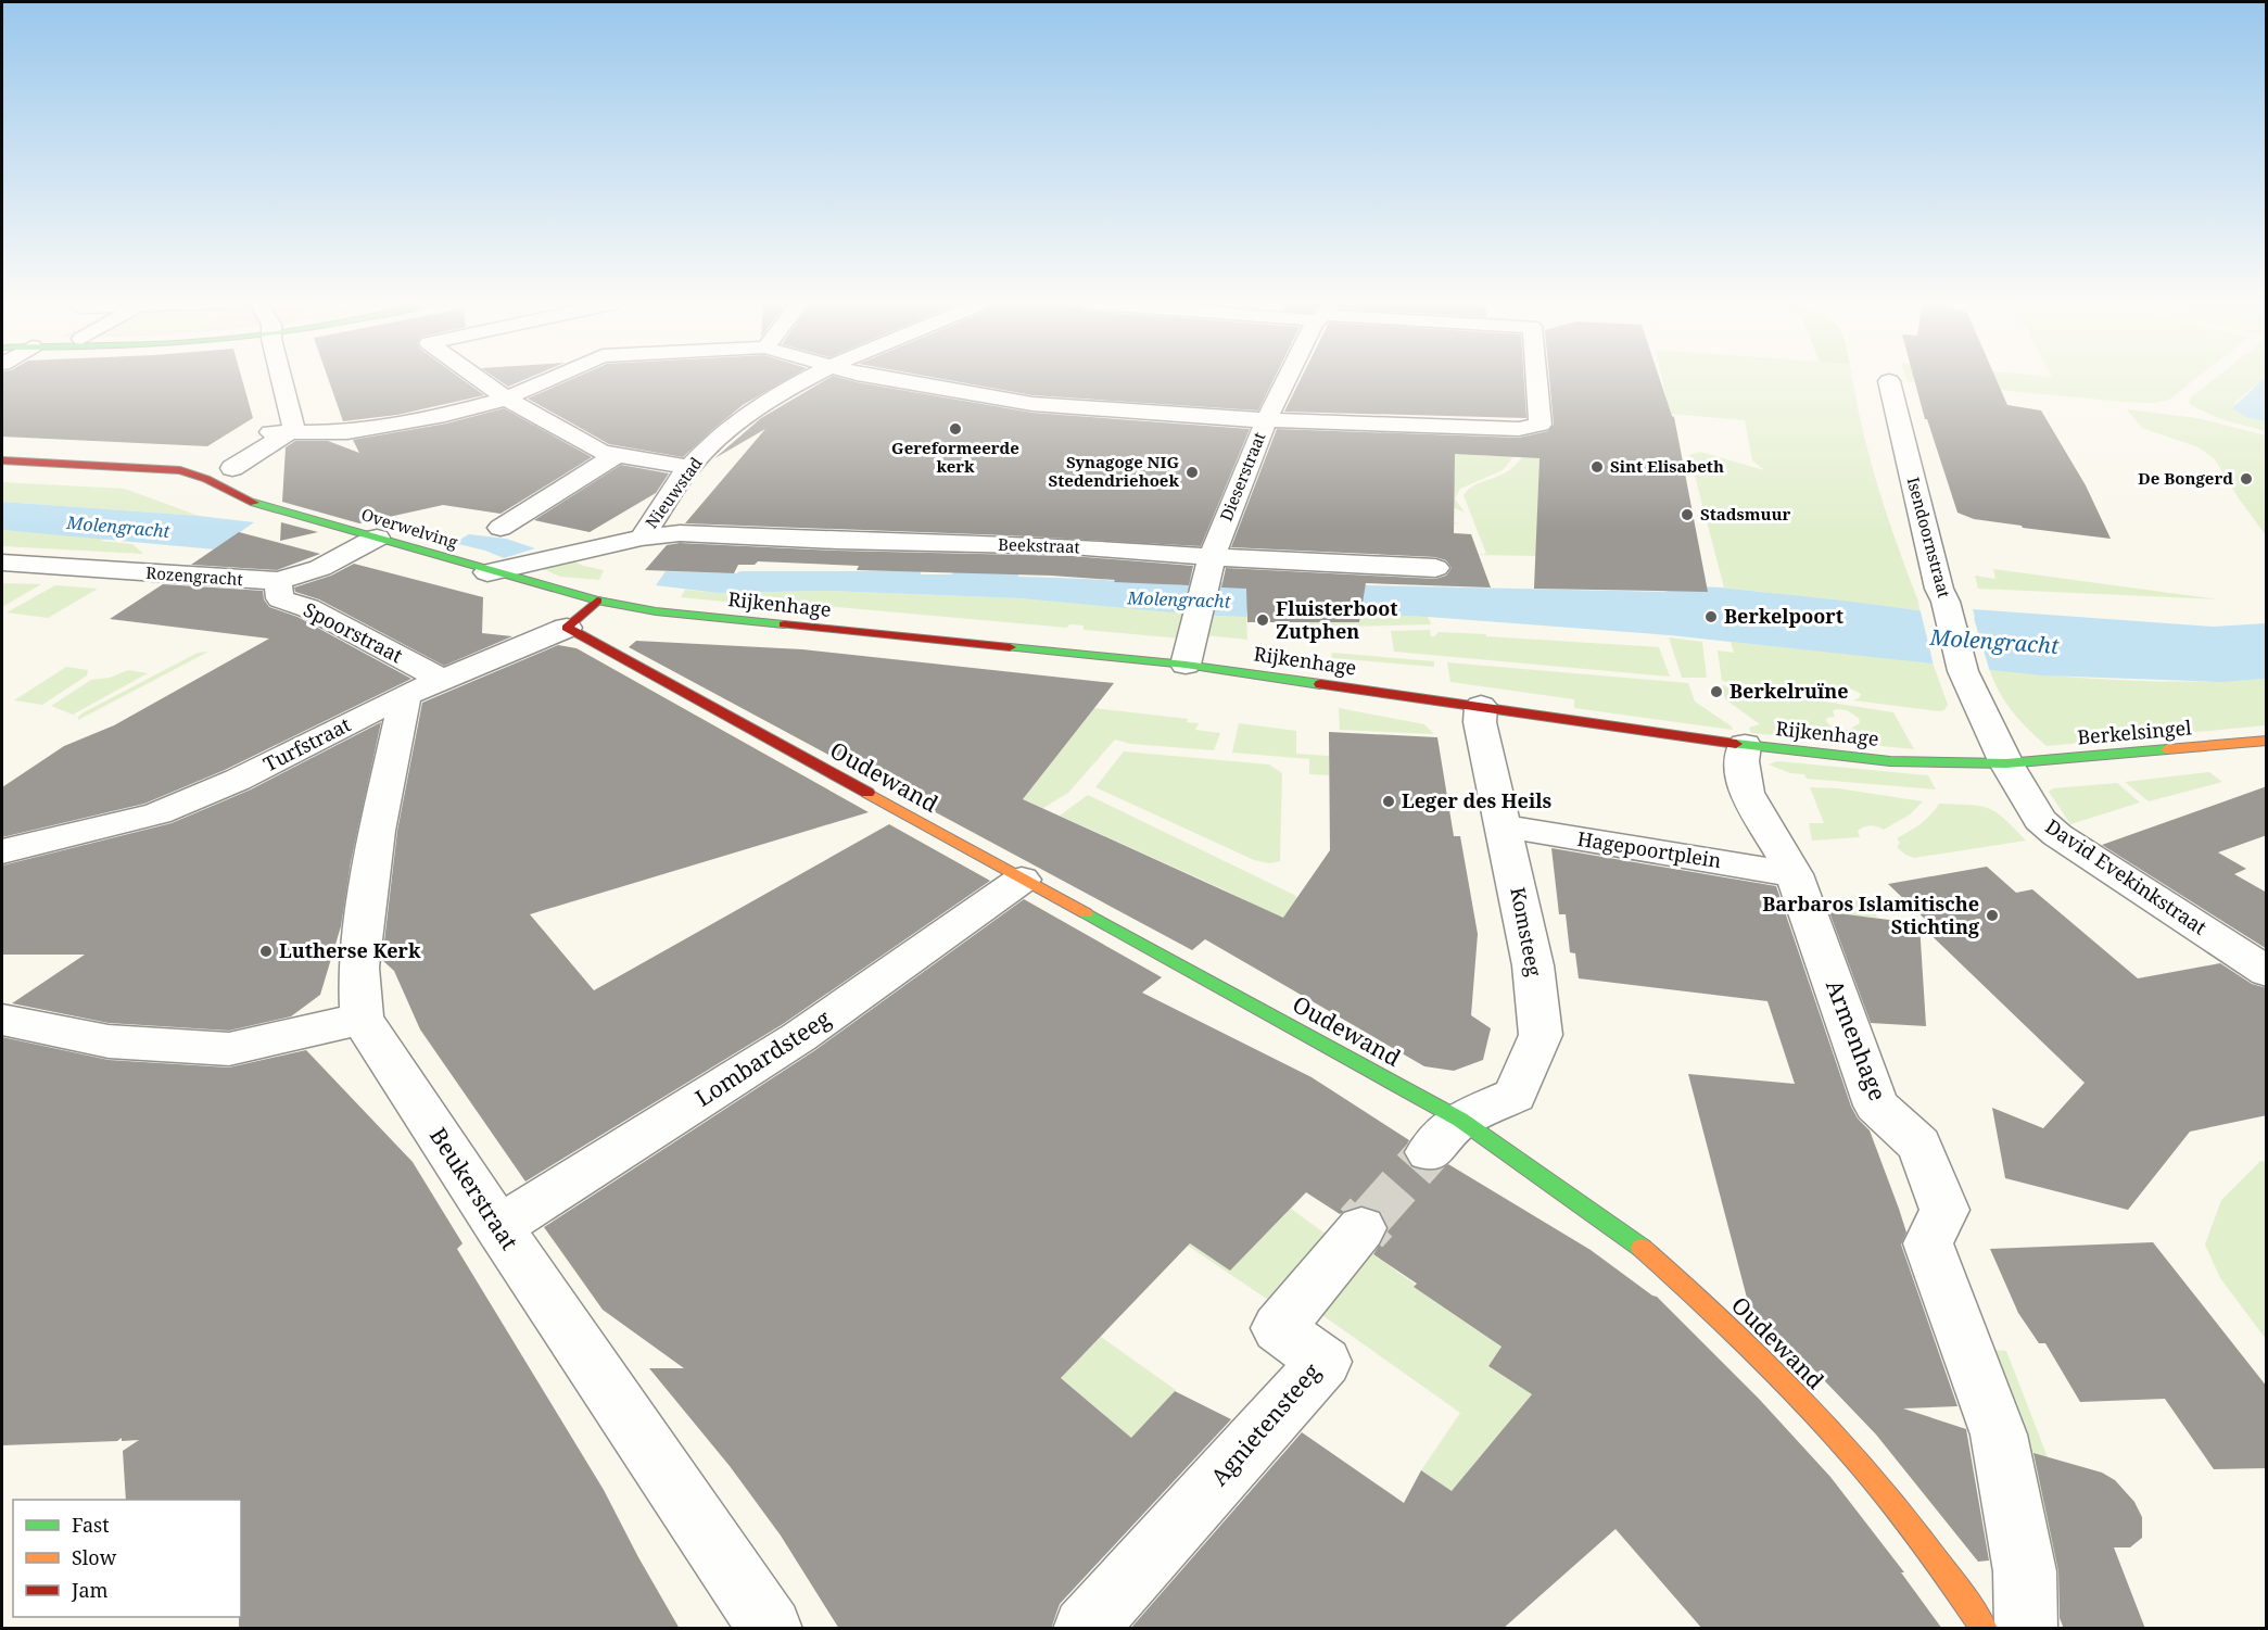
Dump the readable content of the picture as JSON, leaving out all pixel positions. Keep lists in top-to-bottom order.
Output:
{
  "streets": {
    "street": [
      "Dieserstraat",
      "Nieuwstad",
      "Overwelving",
      "Isendoornstraat",
      "Beekstraat",
      "Rozengracht",
      "Rijkenhage",
      "Spoorstraat",
      "Berkelsingel",
      "Turfstraat",
      "Oudewand",
      "Hagepoortplein",
      "David Evekinkstraat",
      "Komsteeg",
      "Armenhage",
      "Lombardsteeg",
      "Beukerstraat",
      "Agnietensteeg"
    ]
  },
  "crossings": [
    ["Dieserstraat", "Beekstraat"],
    ["Dieserstraat", "Rijkenhage"],
    ["Nieuwstad", "Overwelving"],
    ["Nieuwstad", "Beekstraat"],
    ["Overwelving", "Rozengracht"],
    ["Overwelving", "Rijkenhage"],
    ["Overwelving", "Turfstraat"],
    ["Isendoornstraat", "Rijkenhage"],
    ["Isendoornstraat", "Berkelsingel"],
    ["Isendoornstraat", "David Evekinkstraat"],
    ["Rozengracht", "Spoorstraat"],
    ["Rijkenhage", "Berkelsingel"],
    ["Rijkenhage", "Turfstraat"],
    ["Rijkenhage", "David Evekinkstraat"],
    ["Rijkenhage", "Komsteeg"],
    ["Rijkenhage", "Armenhage"],
    ["Spoorstraat", "Turfstraat"],
    ["Spoorstraat", "Beukerstraat"],
    ["Berkelsingel", "David Evekinkstraat"],
    ["Turfstraat", "Oudewand"],
    ["Turfstraat", "Beukerstraat"],
    ["Oudewand", "Komsteeg"],
    ["Oudewand", "Lombardsteeg"],
    ["Hagepoortplein", "Komsteeg"],
    ["Hagepoortplein", "Armenhage"],
    ["Lombardsteeg", "Beukerstraat"]
  ],
  "water": ["Molengracht"],
  "places": [
    "Gereformeerde kerk",
    "Sint Elisabeth",
    "Synagoge NIG Stedendriehoek",
    "De Bongerd",
    "Stadsmuur",
    "Berkelpoort",
    "Fluisterboot Zutphen",
    "Berkelruïne",
    "Leger des Heils",
    "Barbaros Islamitische Stichting",
    "Lutherse Kerk"
  ],
  "legend": ["Fast", "Slow", "Jam"]
}
